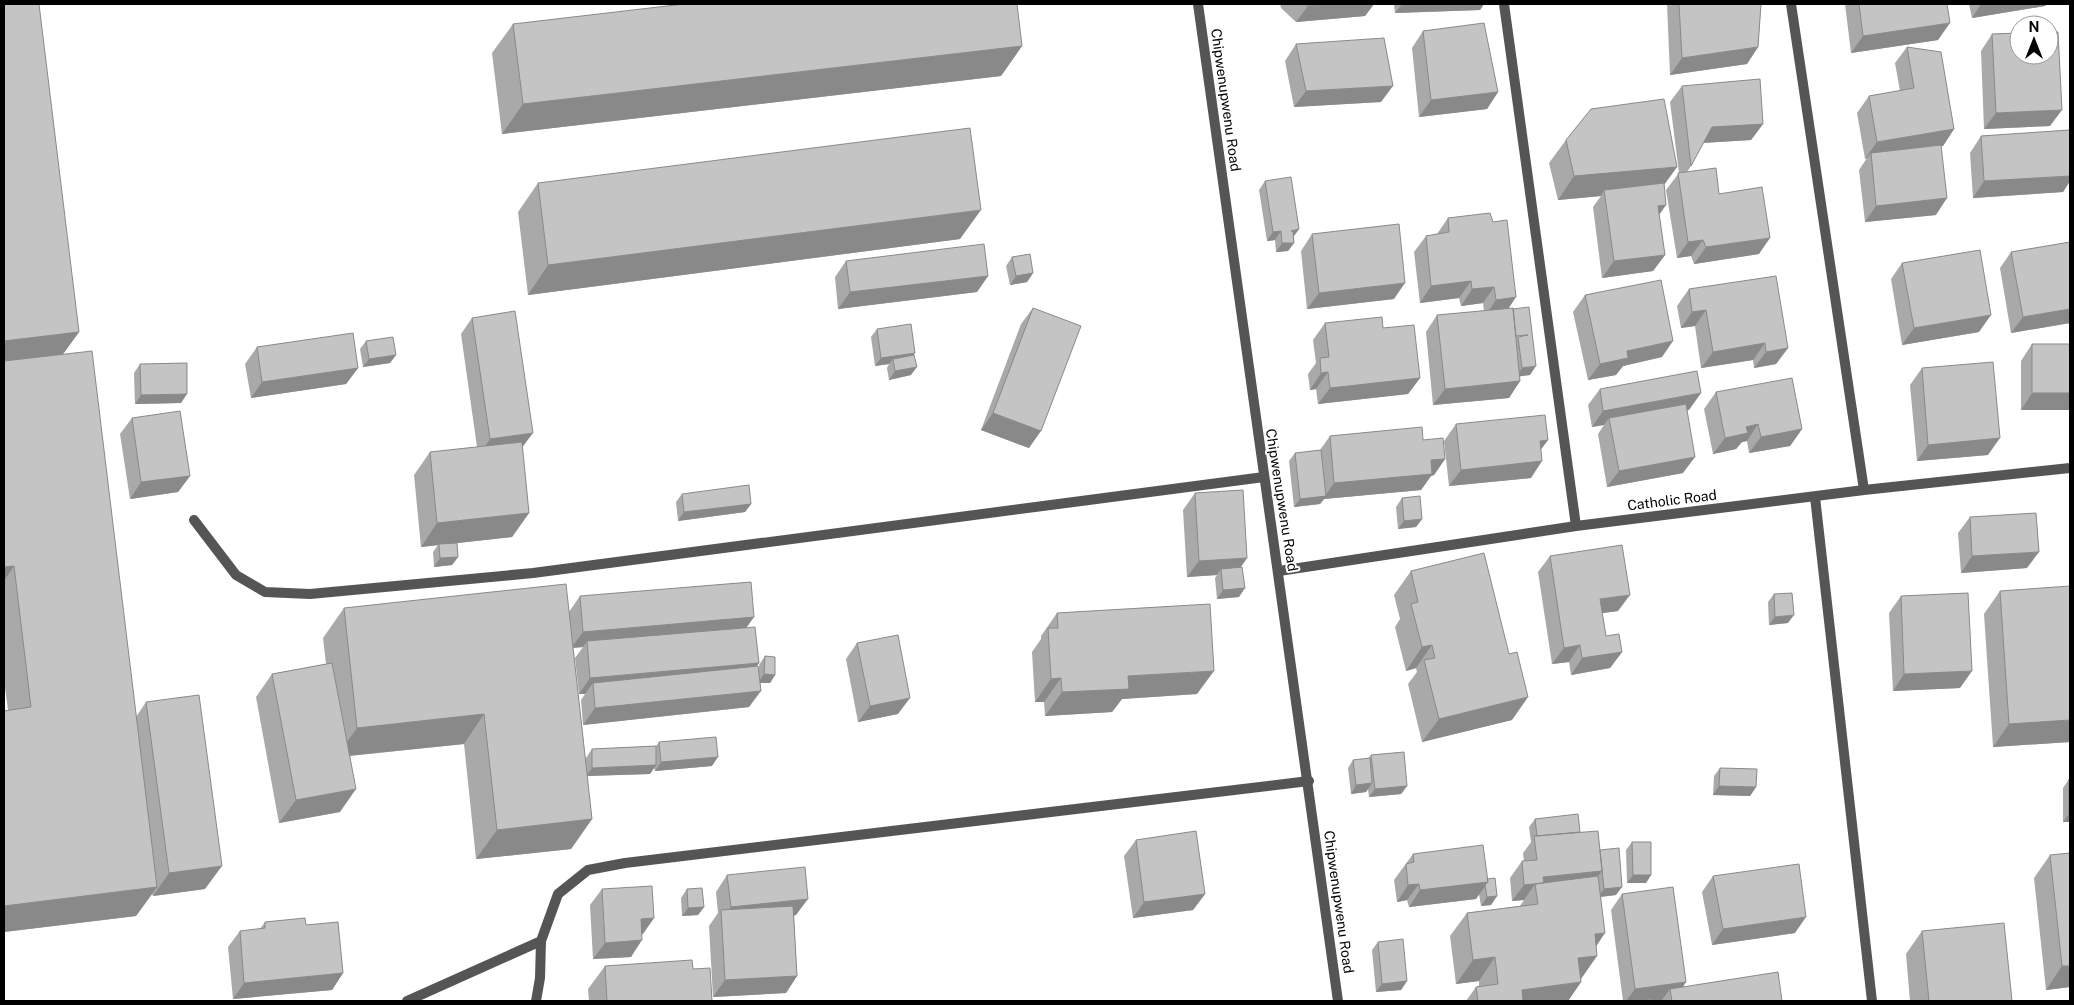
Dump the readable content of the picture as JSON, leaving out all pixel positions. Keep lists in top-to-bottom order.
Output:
{
  "streets": {
    "street": ["Chipwenupwenu Road", "Catholic Road"]
  },
  "crossings": [
    ["Chipwenupwenu Road", "Catholic Road"]
  ],
  "north": "top"
}
